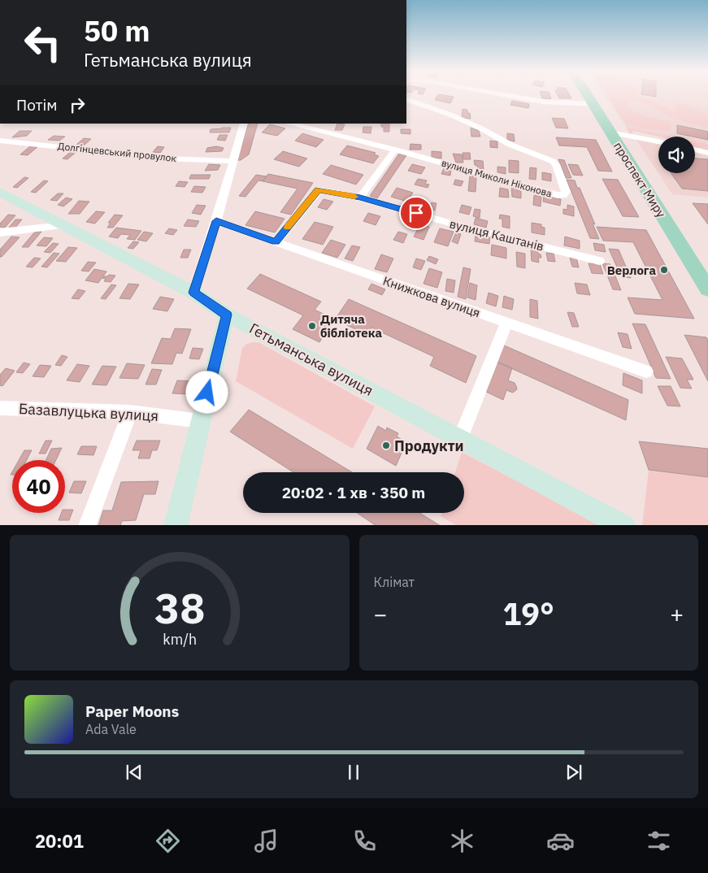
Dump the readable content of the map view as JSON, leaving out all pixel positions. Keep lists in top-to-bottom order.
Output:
{
  "streets": {
    "main road": ["проспект Миру"],
    "street": [
      "Долгінцевський провулок",
      "вулиця Миколи Ніконова",
      "вулиця Каштанів",
      "Книжкова вулиця",
      "Гетьманська вулиця",
      "Базавлуцька вулиця"
    ]
  },
  "crossings": [
    ["вулиця Каштанів", "Книжкова вулиця"]
  ],
  "places": ["Beрлога", "Дитяча бібліотека", "Продукти"],
  "page": {
    "turn": ["50 m", "Гетьманська вулиця"],
    "then": "Потім",
    "limit": "40",
    "trip": "20:02 · 1 хв · 350 m",
    "tile": "Клімат",
    "heat": ["−", "19°", "+"],
    "song": ["Paper Moons", "Ada Vale"],
    "tabs": "20:01",
    "gauge": ["38", "km/h"]
  }
}
